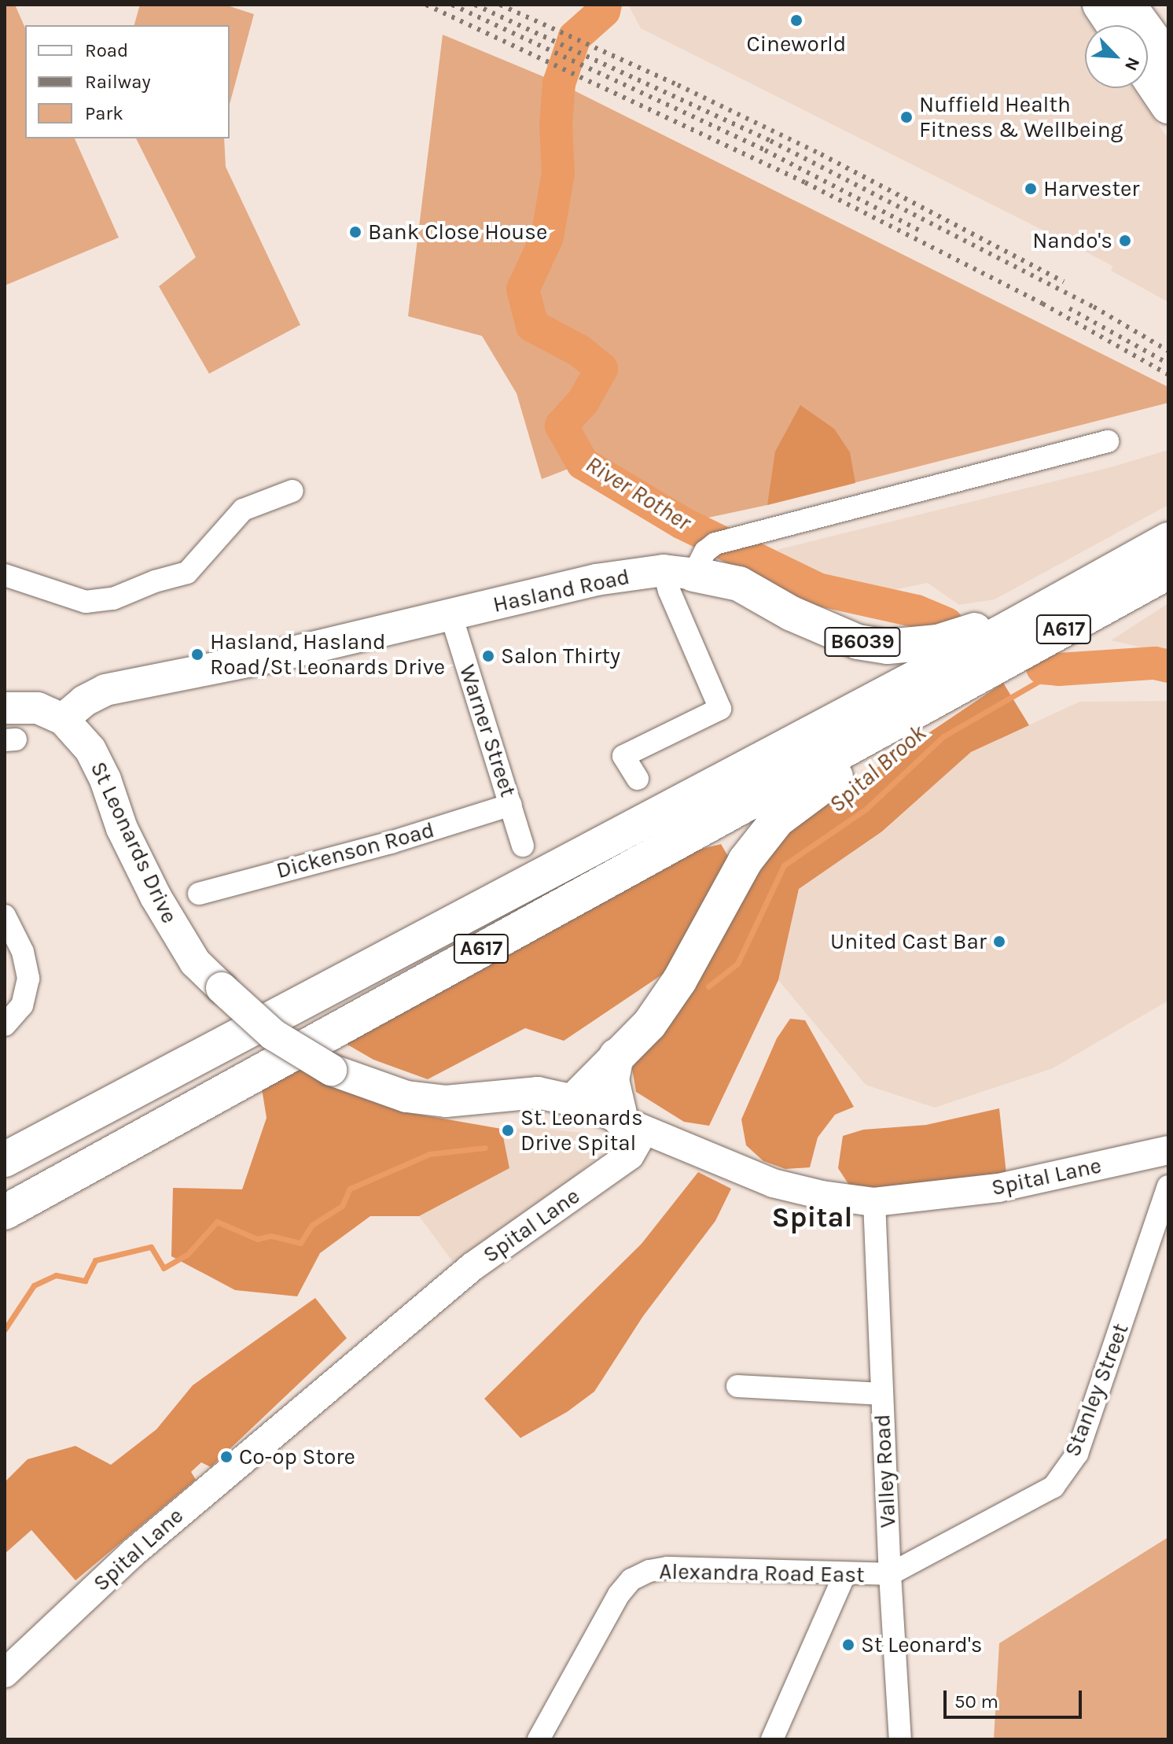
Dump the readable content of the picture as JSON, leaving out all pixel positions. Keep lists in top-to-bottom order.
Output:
{
  "streets": {
    "highway": ["A617", "B6039"],
    "main road": ["Hasland Road", "St Leonards Drive"],
    "street": [
      "Warner Street",
      "Dickenson Road",
      "Spital Lane",
      "Stanley Street",
      "Valley Road",
      "Alexandra Road East"
    ]
  },
  "crossings": [
    ["Hasland Road", "B6039"],
    ["Hasland Road", "Warner Street"],
    ["Hasland Road", "St Leonards Drive"],
    ["A617", "B6039"],
    ["Warner Street", "Dickenson Road"],
    ["St Leonards Drive", "Spital Lane"],
    ["Spital Lane", "Valley Road"],
    ["Stanley Street", "Valley Road"],
    ["Stanley Street", "Alexandra Road East"],
    ["Valley Road", "Alexandra Road East"]
  ],
  "districts": ["Spital"],
  "water": ["River Rother", "Spital Brook"],
  "places": [
    "Cineworld",
    "Nuffield Health Fitness & Wellbeing",
    "Harvester",
    "Bank Close House",
    "Nando's",
    "Hasland, Hasland Road/St Leonards Drive",
    "Salon Thirty",
    "United Cast Bar",
    "St. Leonards Drive Spital",
    "Co-op Store",
    "St Leonard's"
  ],
  "legend": ["Road", "Railway", "Park"],
  "scale_bar": "50 m",
  "north": "bottom right"
}
